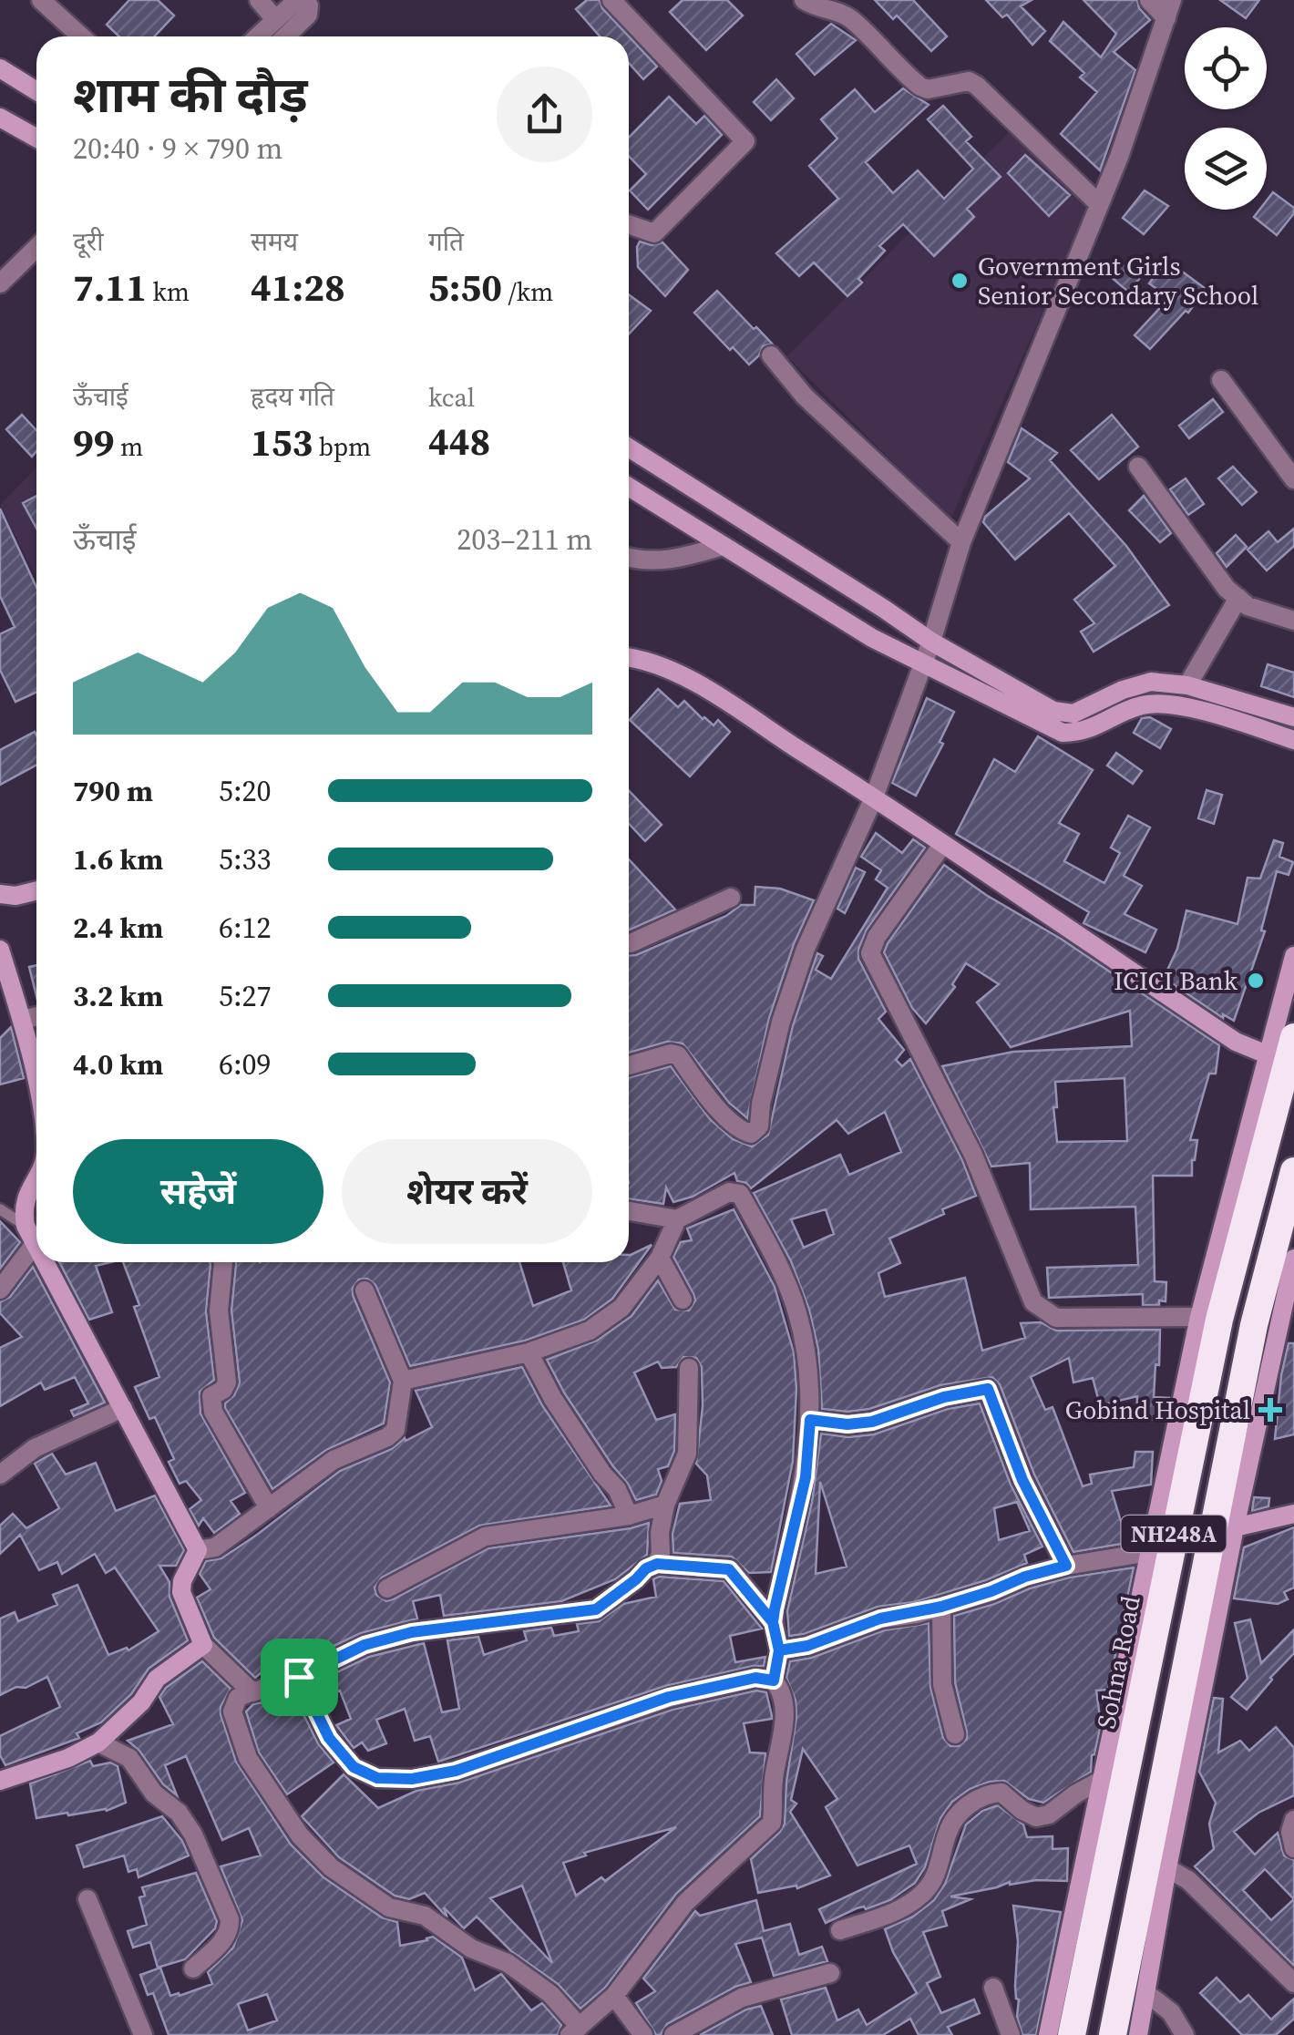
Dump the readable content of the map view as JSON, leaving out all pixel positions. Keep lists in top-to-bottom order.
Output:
{
  "streets": {
    "highway": ["NH248A", "Sohna Road"]
  },
  "places": {
    "other": ["Government Girls Senior Secondary School", "ICICI Bank"],
    "health": ["Gobind Hospital"]
  },
  "page": {
    "heading": ["शाम की दौड़", "20:40 · 9 × 790 m"],
    "stats": [
      ["दूरी", "7.11 km"],
      ["समय", "41:28"],
      ["गति", "5:50 /km"],
      ["ऊँचाई", "99 m"],
      ["हृदय गति", "153 bpm"],
      ["kcal", "448"]
    ],
    "chart": ["ऊँचाई", "203–211 m"],
    "list": [
      {
        "name": "790 m",
        "note": "5:20"
      },
      {
        "name": "1.6 km",
        "note": "5:33"
      },
      {
        "name": "2.4 km",
        "note": "6:12"
      },
      {
        "name": "3.2 km",
        "note": "5:27"
      },
      {
        "name": "4.0 km",
        "note": "6:09"
      }
    ],
    "buttons": ["सहेजें", "शेयर करें"]
  }
}
